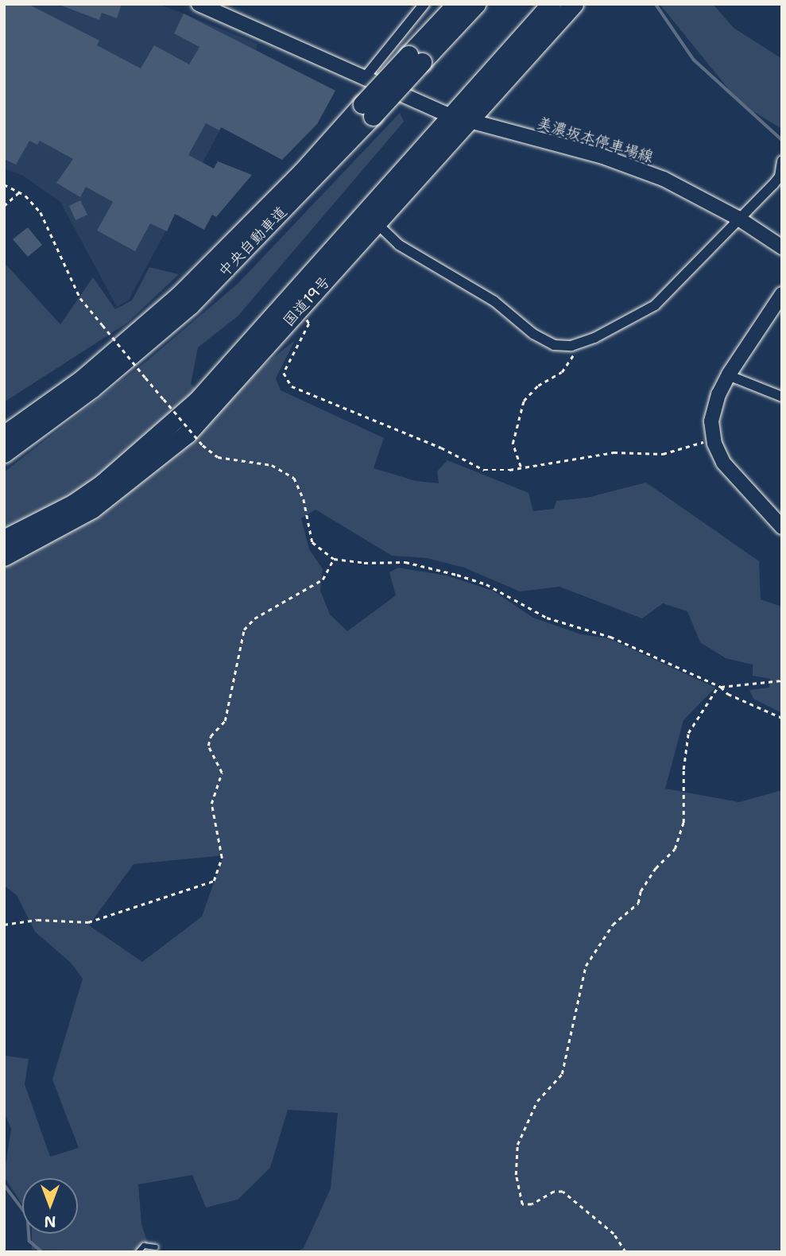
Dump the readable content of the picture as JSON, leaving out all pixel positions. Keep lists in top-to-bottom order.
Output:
{
  "streets": {
    "highway": ["中央自動車道", "国道19号"],
    "street": ["美濃坂本停車場線"]
  },
  "crossings": [
    ["美濃坂本停車場線", "国道19号"]
  ],
  "north": "bottom"
}
